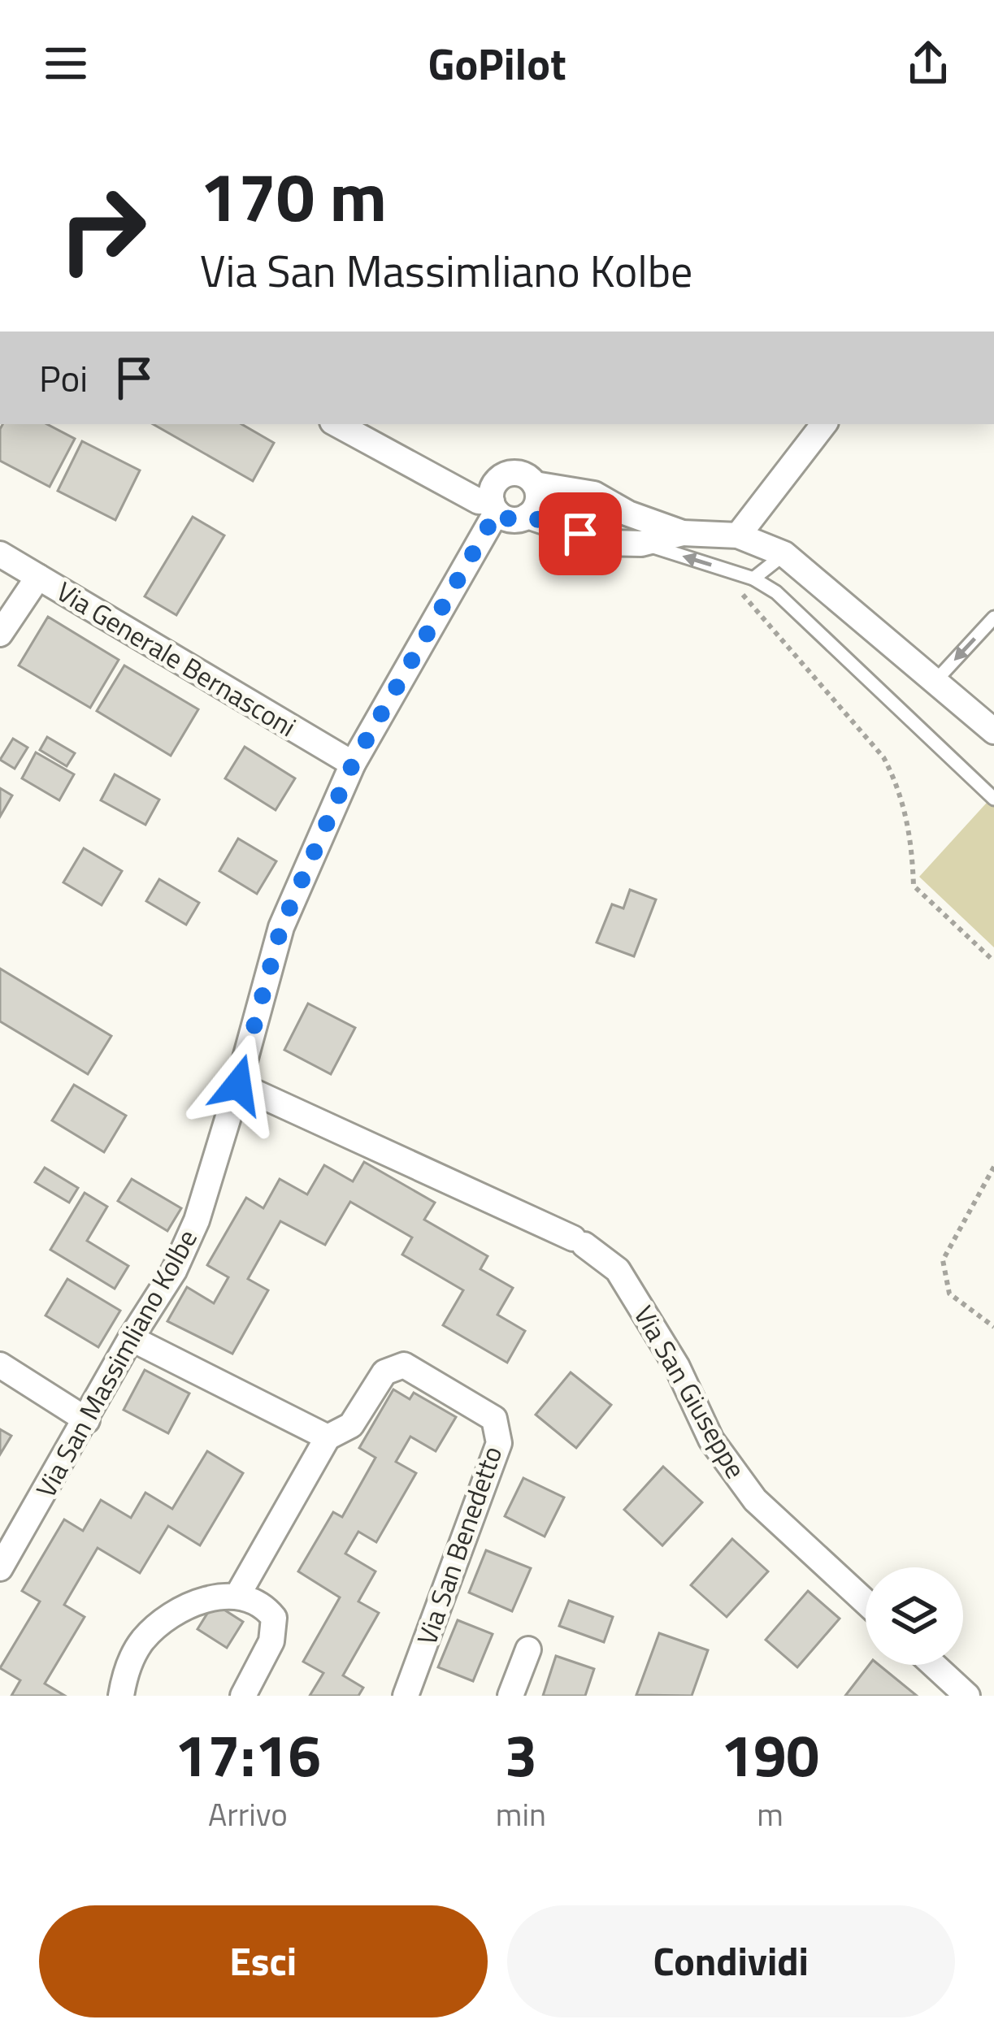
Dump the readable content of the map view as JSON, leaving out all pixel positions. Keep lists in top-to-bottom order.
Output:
{
  "streets": {
    "street": [
      "Via Generale Bernasconi",
      "Via San Massimliano Kolbe",
      "Via San Giuseppe",
      "Via San Benedetto"
    ]
  },
  "crossings": [
    ["Via Generale Bernasconi", "Via San Massimliano Kolbe"],
    ["Via San Massimliano Kolbe", "Via San Giuseppe"]
  ],
  "page": {
    "header": "GoPilot",
    "turn": ["170 m", "Via San Massimliano Kolbe"],
    "then": "Poi",
    "eta": [
      "17:16",
      "Arrivo",
      "3",
      "min",
      "190",
      "m"
    ],
    "buttons": ["Esci", "Condividi"]
  }
}
